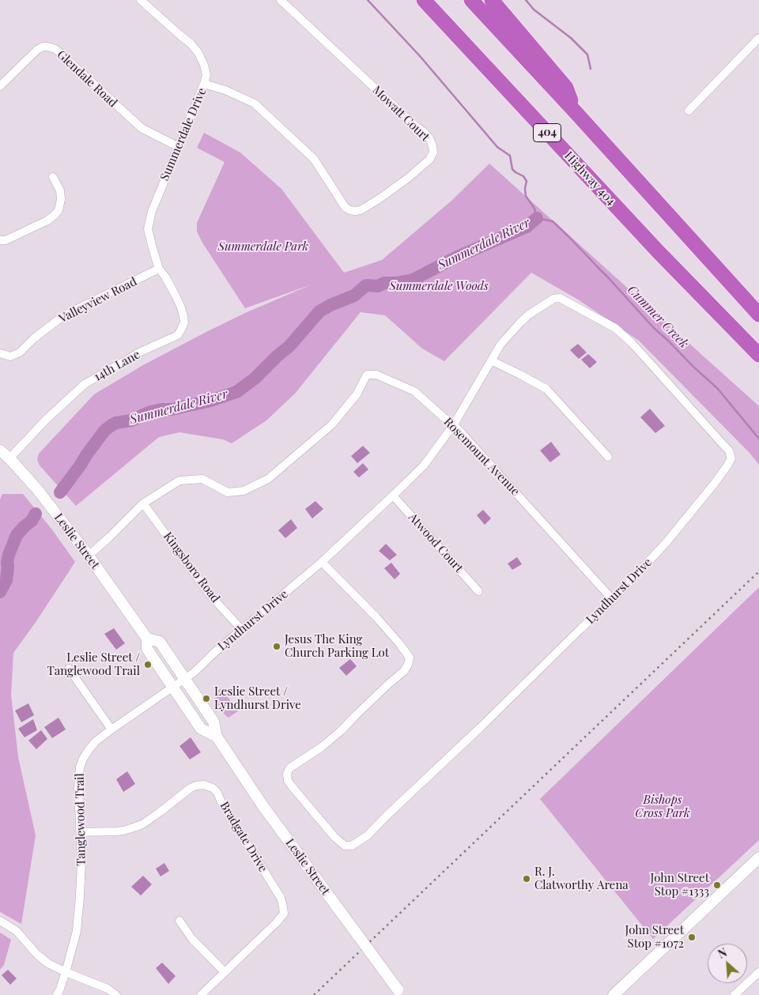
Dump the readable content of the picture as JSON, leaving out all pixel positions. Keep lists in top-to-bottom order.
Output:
{
  "streets": {
    "highway": ["404", "Highway 404"],
    "main road": ["Leslie Street"],
    "street": [
      "Glendale Road",
      "Mowatt Court",
      "Summerdale Drive",
      "Valleyview Road",
      "14th Lane",
      "Rosemount Avenue",
      "Atwood Court",
      "Kingsboro Road",
      "Lyndhurst Drive",
      "Tanglewood Trail",
      "Bradgate Drive"
    ]
  },
  "crossings": [
    ["Glendale Road", "Summerdale Drive"],
    ["Mowatt Court", "Summerdale Drive"],
    ["Summerdale Drive", "Valleyview Road"],
    ["Summerdale Drive", "14th Lane"],
    ["Valleyview Road", "14th Lane"],
    ["14th Lane", "Leslie Street"],
    ["Rosemount Avenue", "Leslie Street"],
    ["Rosemount Avenue", "Kingsboro Road"],
    ["Rosemount Avenue", "Lyndhurst Drive"],
    ["Leslie Street", "Lyndhurst Drive"],
    ["Leslie Street", "Tanglewood Trail"],
    ["Atwood Court", "Lyndhurst Drive"],
    ["Kingsboro Road", "Lyndhurst Drive"],
    ["Lyndhurst Drive", "Tanglewood Trail"],
    ["Tanglewood Trail", "Bradgate Drive"]
  ],
  "water": ["Summerdale River", "Cummer Creek"],
  "parks": ["Summerdale Park", "Summerdale Woods", "Bishops Cross Park"],
  "places": [
    "Jesus The King Church Parking Lot",
    "Leslie Street / Tanglewood Trail",
    "Leslie Street / Lyndhurst Drive",
    "R. J. Clatworthy Arena",
    "John Street Stop #1333",
    "John Street Stop #1072"
  ],
  "north": "top left"
}
